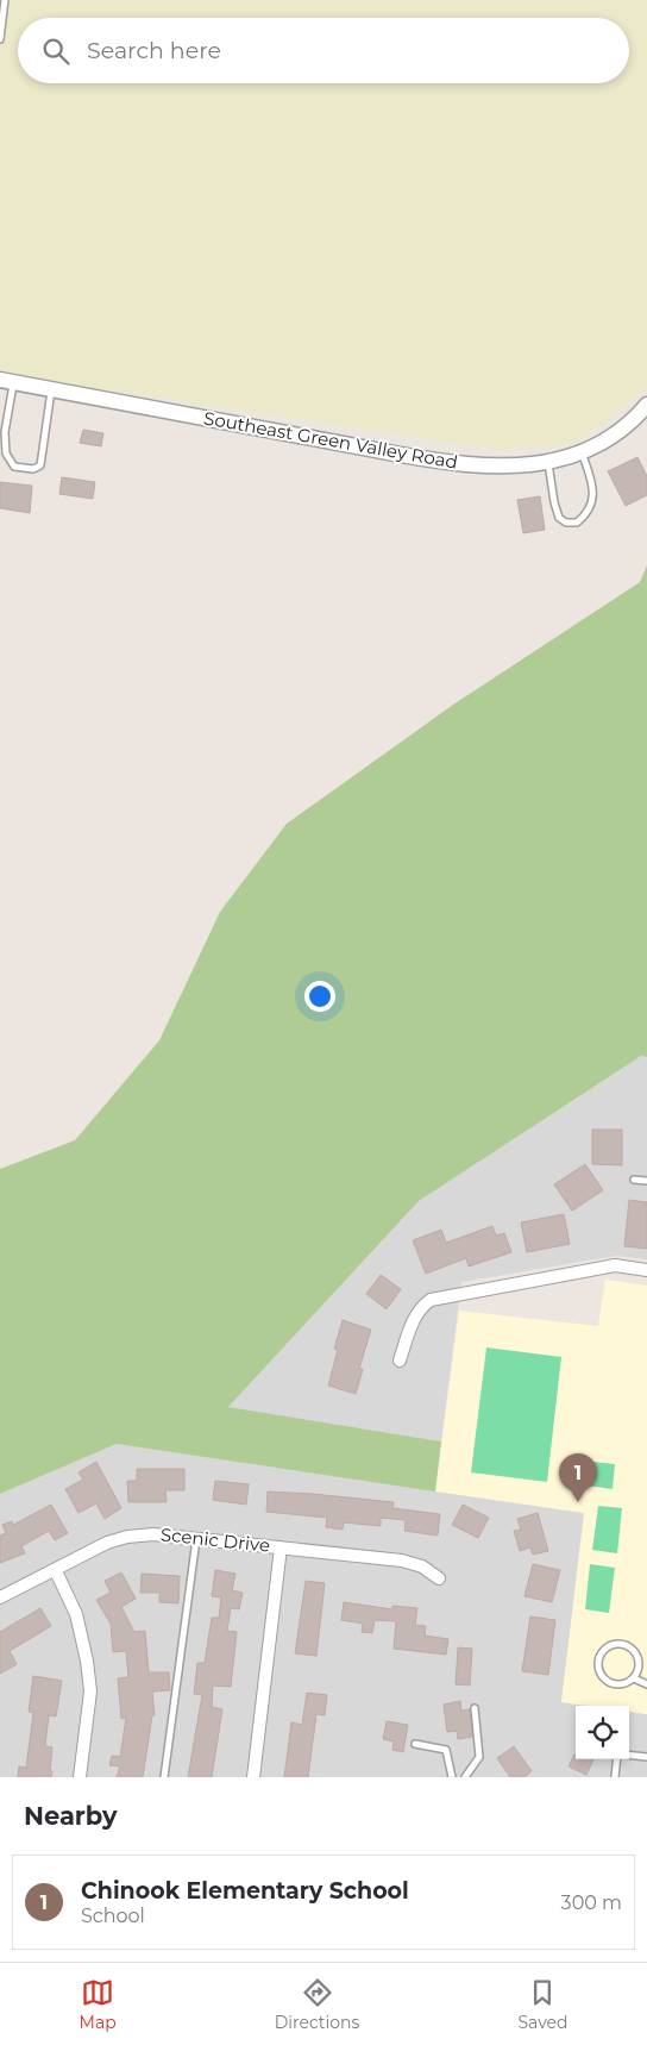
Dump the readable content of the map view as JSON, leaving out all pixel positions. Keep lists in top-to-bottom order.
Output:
{
  "streets": {
    "street": ["Southeast Green Valley Road", "Scenic Drive"]
  },
  "page": {
    "search": "Search here",
    "pins": "1",
    "heading": "Nearby",
    "list": [
      {
        "mark": "1",
        "name": "Chinook Elementary School",
        "note": "School",
        "value": "300 m"
      }
    ],
    "nav": ["Map", "Directions", "Saved"]
  }
}
